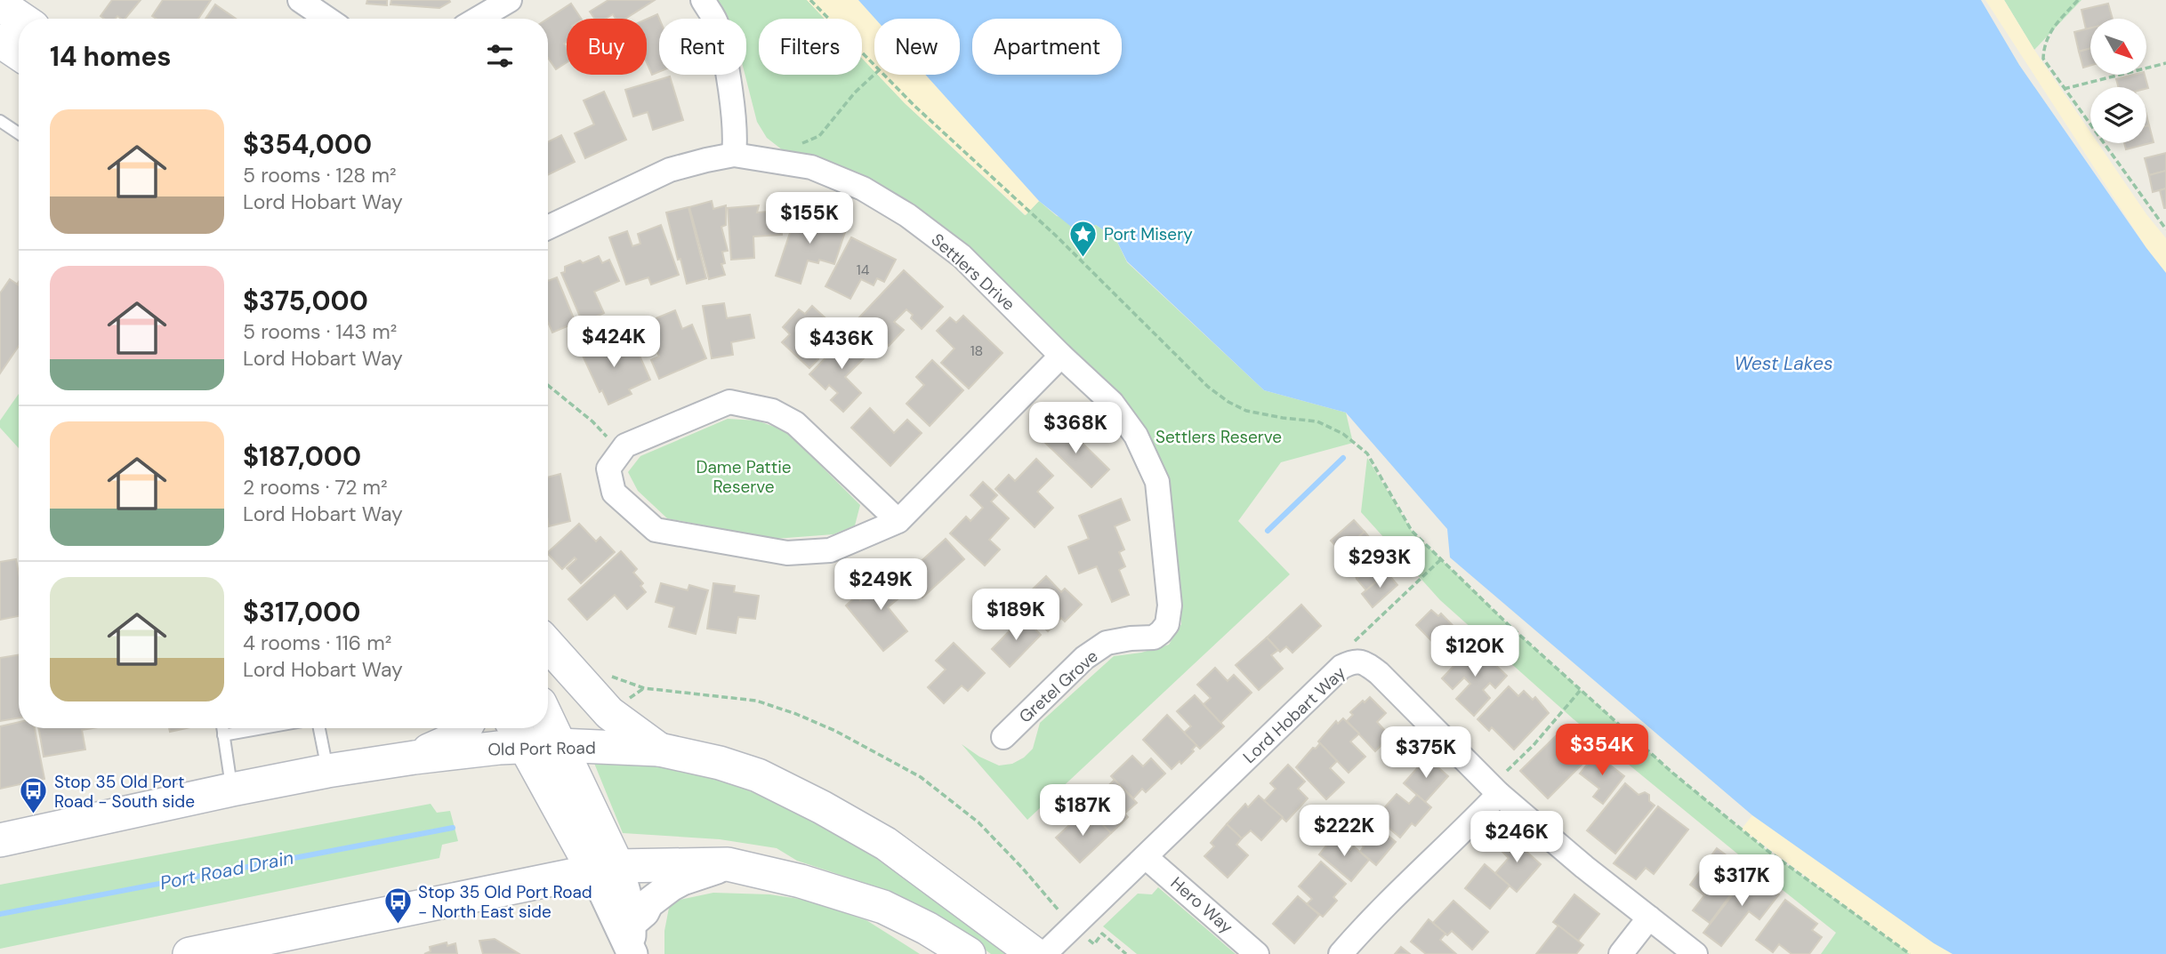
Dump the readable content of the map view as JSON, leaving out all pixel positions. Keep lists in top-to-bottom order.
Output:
{
  "streets": {
    "main road": ["Old Port Road"],
    "street": [
      "Settlers Drive",
      "Gretel Grove",
      "Lord Hobart Way",
      "Hero Way"
    ]
  },
  "crossings": [
    ["Settlers Drive", "Gretel Grove"],
    ["Lord Hobart Way", "Hero Way"]
  ],
  "water": ["West Lakes", "Port Road Drain"],
  "parks": ["Settlers Reserve", "Dame Pattie Reserve"],
  "places": {
    "place": ["Port Misery"],
    "bus stop": ["Stop 35 Old Port Road - South side", "Stop 35 Old Port Road - North East side"]
  },
  "house_numbers": ["14", "18"],
  "north": "bottom right",
  "page": {
    "chip": [
      "Buy",
      "Rent",
      "Filters",
      "New",
      "Apartment"
    ],
    "heading": "14 homes",
    "list": [
      {
        "name": "$354,000",
        "note": "5 rooms · 128 m² · Lord Hobart Way"
      },
      {
        "name": "$375,000",
        "note": "5 rooms · 143 m² · Lord Hobart Way"
      },
      {
        "name": "$187,000",
        "note": "2 rooms · 72 m² · Lord Hobart Way"
      },
      {
        "name": "$317,000",
        "note": "4 rooms · 116 m² · Lord Hobart Way"
      }
    ],
    "price": [
      "$155K",
      "$424K",
      "$436K",
      "$368K",
      "$293K",
      "$249K",
      "$189K",
      "$120K",
      "$354K",
      "$375K",
      "$187K",
      "$222K",
      "$246K",
      "$317K"
    ]
  }
}
